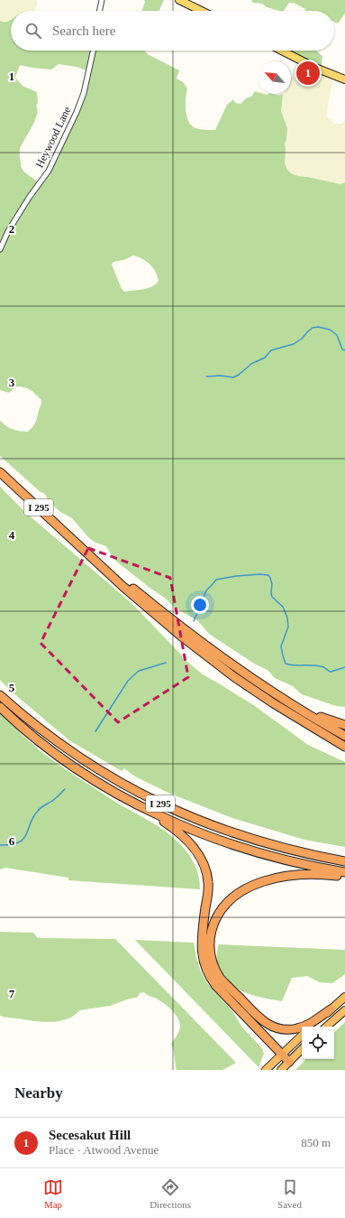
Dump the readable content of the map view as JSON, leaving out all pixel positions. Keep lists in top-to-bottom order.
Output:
{
  "streets": {
    "highway": ["I 295"],
    "street": ["Heywood Lane"]
  },
  "north": "top left",
  "page": {
    "search": "Search here",
    "pins": "1",
    "heading": "Nearby",
    "list": [
      {
        "mark": "1",
        "name": "Secesakut Hill",
        "note": "Place · Atwood Avenue",
        "value": "850 m"
      }
    ],
    "nav": ["Map", "Directions", "Saved"]
  },
  "grid": {
    "rows": [
      "1",
      "2",
      "3",
      "4",
      "5",
      "6",
      "7"
    ]
  }
}
